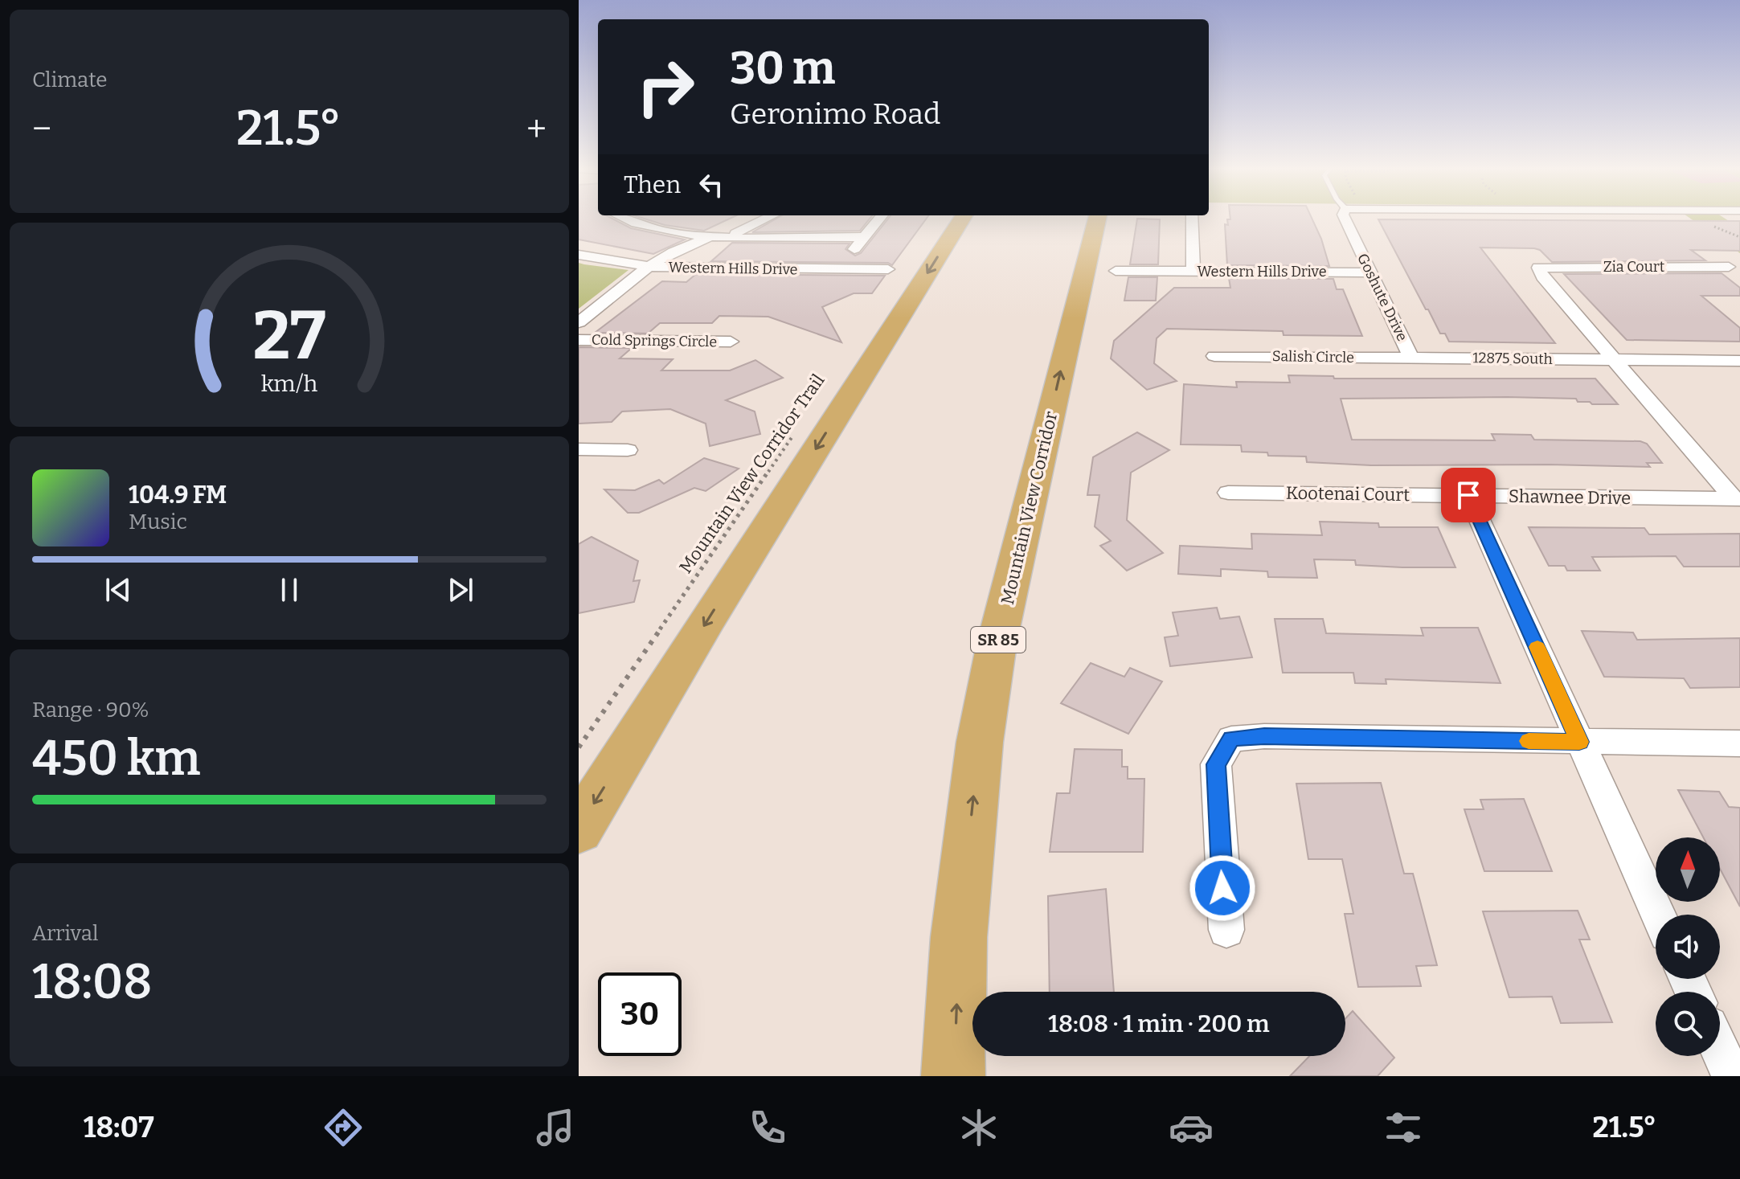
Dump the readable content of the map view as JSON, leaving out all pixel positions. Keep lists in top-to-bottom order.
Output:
{
  "streets": {
    "highway": ["Mountain View Corridor", "SR 85"],
    "street": [
      "Zia Court",
      "Western Hills Drive",
      "Goshute Drive",
      "Cold Springs Circle",
      "Salish Circle",
      "12875 South",
      "Kootenai Court",
      "Shawnee Drive"
    ],
    "path": ["Mountain View Corridor Trail"]
  },
  "crossings": [
    ["Zia Court", "Shawnee Drive"],
    ["Western Hills Drive", "Goshute Drive"],
    ["Goshute Drive", "Salish Circle"],
    ["Goshute Drive", "12875 South"],
    ["Salish Circle", "12875 South"],
    ["12875 South", "Shawnee Drive"],
    ["Kootenai Court", "Shawnee Drive"]
  ],
  "north": "top",
  "page": {
    "tile": [
      "Climate",
      ["Range · 90%", "450 km"],
      ["Arrival", "18:08"]
    ],
    "turn": ["30 m", "Geronimo Road"],
    "heat": ["−", "21.5°", "+"],
    "then": "Then",
    "song": ["104.9 FM", "Music"],
    "limit": "30",
    "trip": "18:08 · 1 min · 200 m",
    "tabs": ["18:07", "21.5°"],
    "gauge": ["27", "km/h"]
  }
}
